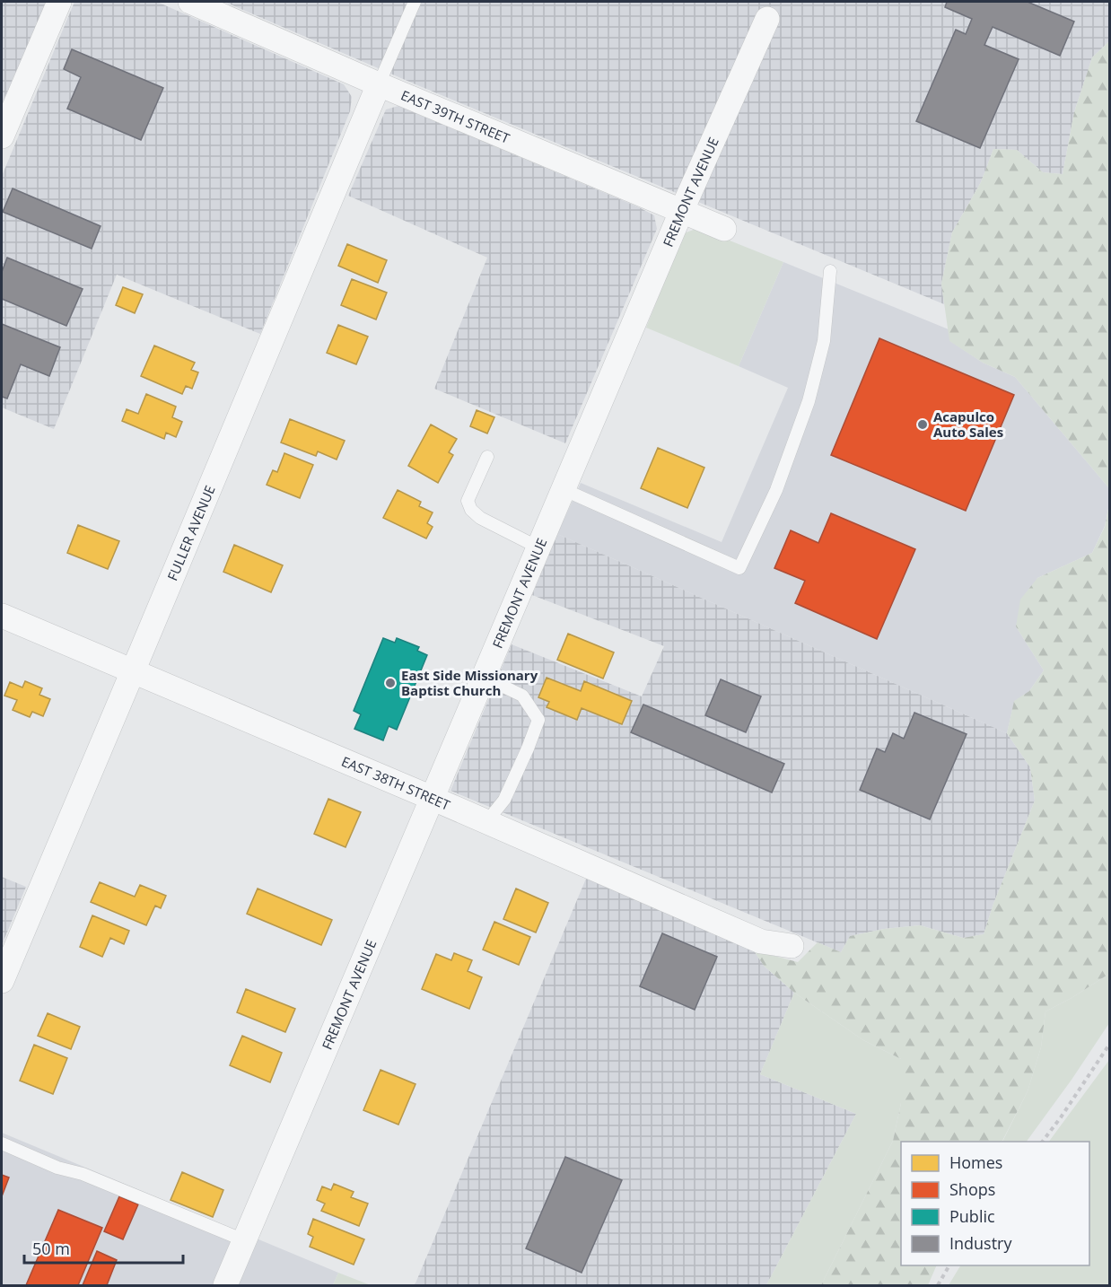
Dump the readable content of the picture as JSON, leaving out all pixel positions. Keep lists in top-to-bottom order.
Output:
{
  "streets": {
    "street": [
      "EAST 39TH STREET",
      "FREMONT AVENUE",
      "FULLER AVENUE",
      "EAST 38TH STREET"
    ]
  },
  "crossings": [
    ["EAST 39TH STREET", "FREMONT AVENUE"],
    ["EAST 39TH STREET", "FULLER AVENUE"],
    ["FREMONT AVENUE", "EAST 38TH STREET"],
    ["FULLER AVENUE", "EAST 38TH STREET"]
  ],
  "places": ["Acapulco Auto Sales", "East Side Missionary Baptist Church"],
  "legend": [
    "Homes",
    "Shops",
    "Public",
    "Industry"
  ],
  "scale_bar": "50 m"
}
